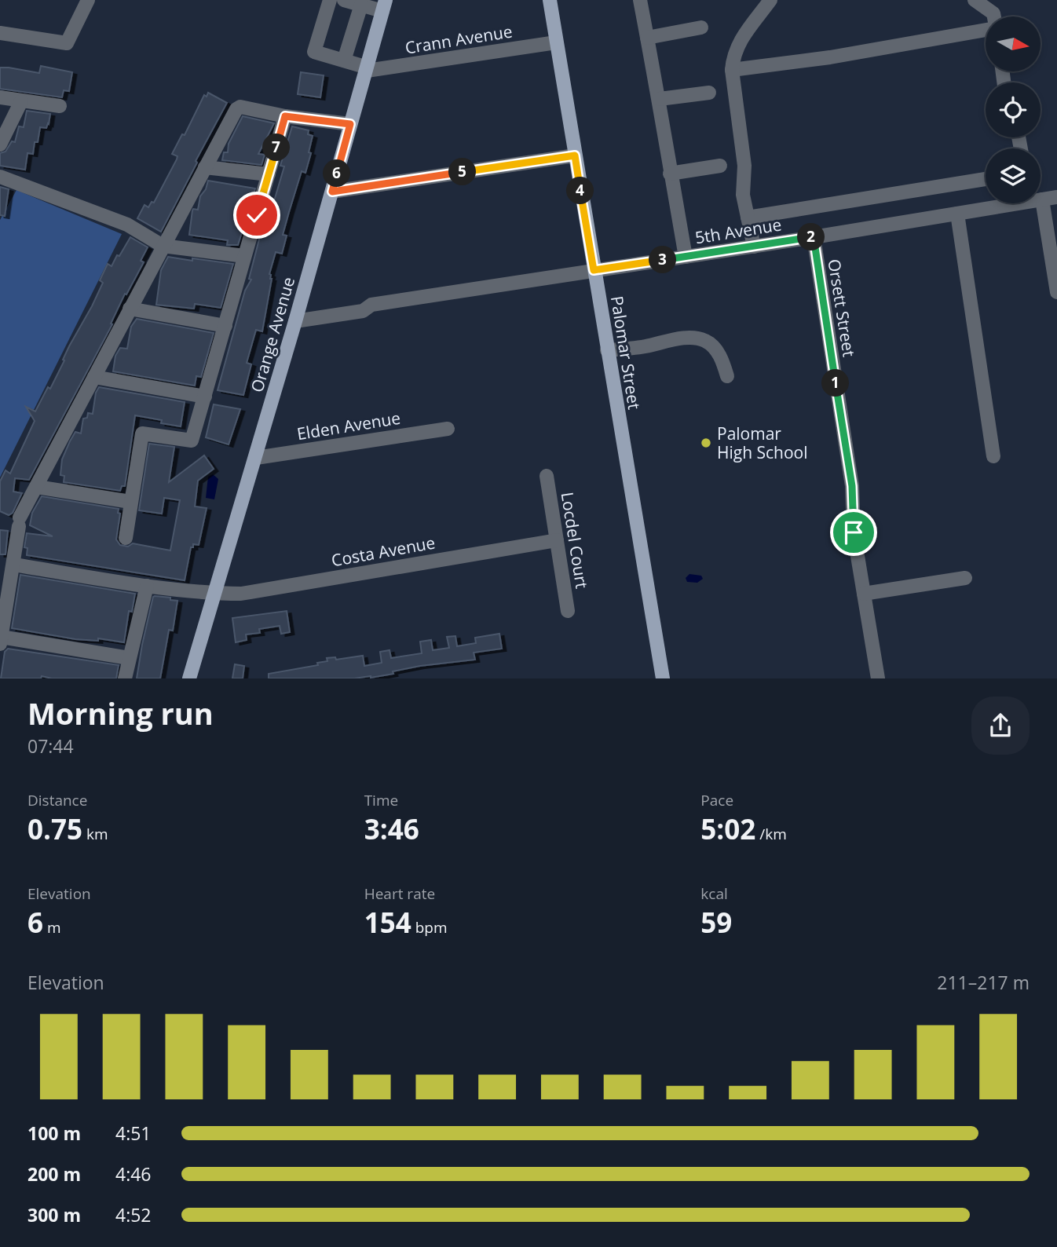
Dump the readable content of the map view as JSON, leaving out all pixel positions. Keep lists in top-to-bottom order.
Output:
{
  "streets": {
    "main road": ["Orange Avenue", "Palomar Street"],
    "street": [
      "Crann Avenue",
      "5th Avenue",
      "Orsett Street",
      "Elden Avenue",
      "Locdel Court",
      "Costa Avenue"
    ]
  },
  "crossings": [
    ["Crann Avenue", "Orange Avenue"],
    ["Crann Avenue", "Palomar Street"],
    ["5th Avenue", "Orsett Street"],
    ["5th Avenue", "Orange Avenue"],
    ["5th Avenue", "Palomar Street"],
    ["Orange Avenue", "Elden Avenue"],
    ["Orange Avenue", "Costa Avenue"],
    ["Locdel Court", "Costa Avenue"]
  ],
  "places": ["Palomar High School"],
  "north": "right",
  "page": {
    "pins": [
      "7",
      "5",
      "6",
      "4",
      "2",
      "3",
      "1"
    ],
    "heading": ["Morning run", "07:44"],
    "stats": [
      ["Distance", "0.75 km"],
      ["Time", "3:46"],
      ["Pace", "5:02 /km"],
      ["Elevation", "6 m"],
      ["Heart rate", "154 bpm"],
      ["kcal", "59"]
    ],
    "chart": ["Elevation", "211–217 m"],
    "list": [
      {
        "name": "100 m",
        "note": "4:51"
      },
      {
        "name": "200 m",
        "note": "4:46"
      },
      {
        "name": "300 m",
        "note": "4:52"
      }
    ]
  }
}
